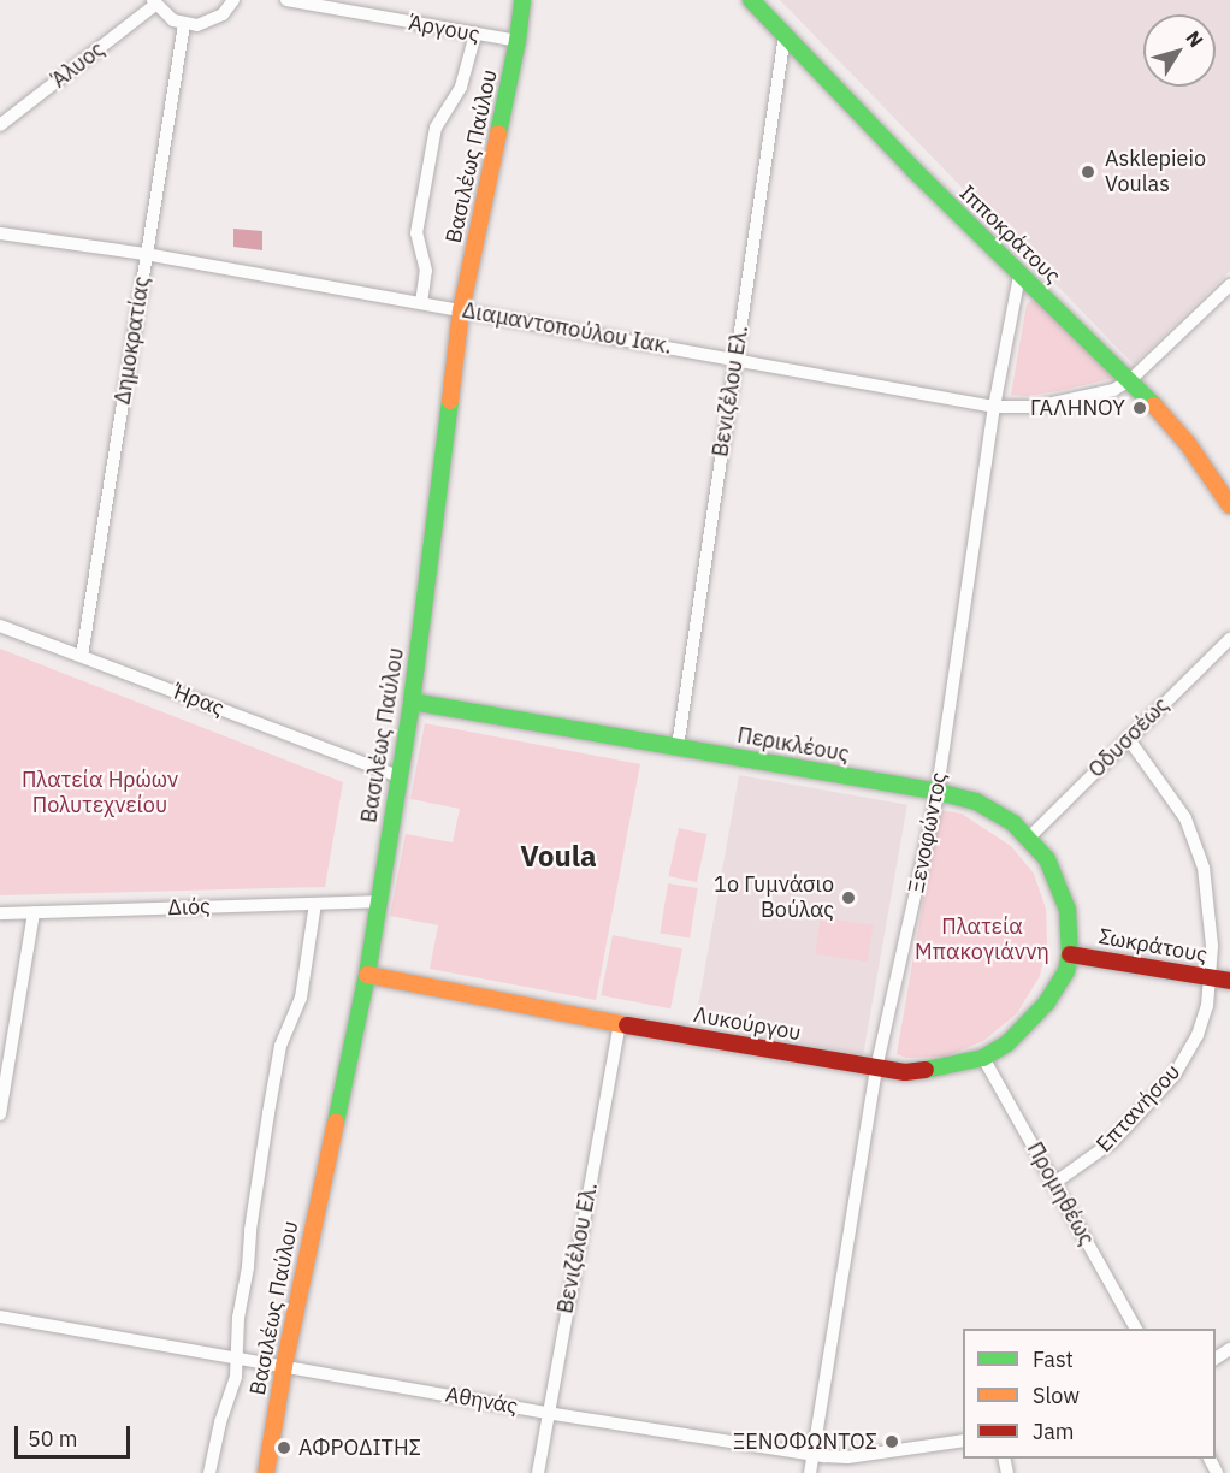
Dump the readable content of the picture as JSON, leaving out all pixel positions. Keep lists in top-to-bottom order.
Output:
{
  "streets": {
    "street": [
      "Άργους",
      "Άλυος",
      "Βασιλέως Παύλου",
      "Ιπποκράτους",
      "Διαμαντοπούλου Ιακ.",
      "Δημοκρατίας",
      "Βενιζέλου Ελ.",
      "Ήρας",
      "Οδυσσέως",
      "Περικλέους",
      "Ξενοφώντος",
      "Διός",
      "Σωκράτους",
      "Λυκούργου",
      "Επτανήσου",
      "Προμηθέως",
      "Αθηνάς"
    ]
  },
  "crossings": [
    ["Άργους", "Βασιλέως Παύλου"],
    ["Βασιλέως Παύλου", "Διαμαντοπούλου Ιακ."],
    ["Βασιλέως Παύλου", "Ήρας"],
    ["Βασιλέως Παύλου", "Περικλέους"],
    ["Βασιλέως Παύλου", "Διός"],
    ["Βασιλέως Παύλου", "Λυκούργου"],
    ["Βασιλέως Παύλου", "Αθηνάς"],
    ["Ιπποκράτους", "Διαμαντοπούλου Ιακ."],
    ["Ιπποκράτους", "Βενιζέλου Ελ."],
    ["Ιπποκράτους", "Ξενοφώντος"],
    ["Διαμαντοπούλου Ιακ.", "Δημοκρατίας"],
    ["Διαμαντοπούλου Ιακ.", "Βενιζέλου Ελ."],
    ["Διαμαντοπούλου Ιακ.", "Ξενοφώντος"],
    ["Δημοκρατίας", "Ήρας"],
    ["Βενιζέλου Ελ.", "Περικλέους"],
    ["Βενιζέλου Ελ.", "Λυκούργου"],
    ["Βενιζέλου Ελ.", "Αθηνάς"],
    ["Οδυσσέως", "Περικλέους"],
    ["Οδυσσέως", "Επτανήσου"],
    ["Περικλέους", "Ξενοφώντος"],
    ["Περικλέους", "Σωκράτους"],
    ["Περικλέους", "Λυκούργου"],
    ["Ξενοφώντος", "Λυκούργου"],
    ["Ξενοφώντος", "Αθηνάς"],
    ["Σωκράτους", "Λυκούργου"],
    ["Σωκράτους", "Επτανήσου"],
    ["Λυκούργου", "Προμηθέως"],
    ["Επτανήσου", "Προμηθέως"]
  ],
  "districts": ["Voula"],
  "parks": ["Πλατεία Ηρώων Πολυτεχνείου", "Πλατεία Μπακογιάννη"],
  "places": [
    "Asklepieio Voulas",
    "ΓΑΛΗΝΟΥ",
    "1ο Γυμνάσιο Βούλας",
    "ΞΕΝΟΦΩΝΤΟΣ",
    "ΑΦΡΟΔΙΤΗΣ"
  ],
  "legend": ["Fast", "Slow", "Jam"],
  "scale_bar": "50 m",
  "north": "top right"
}
